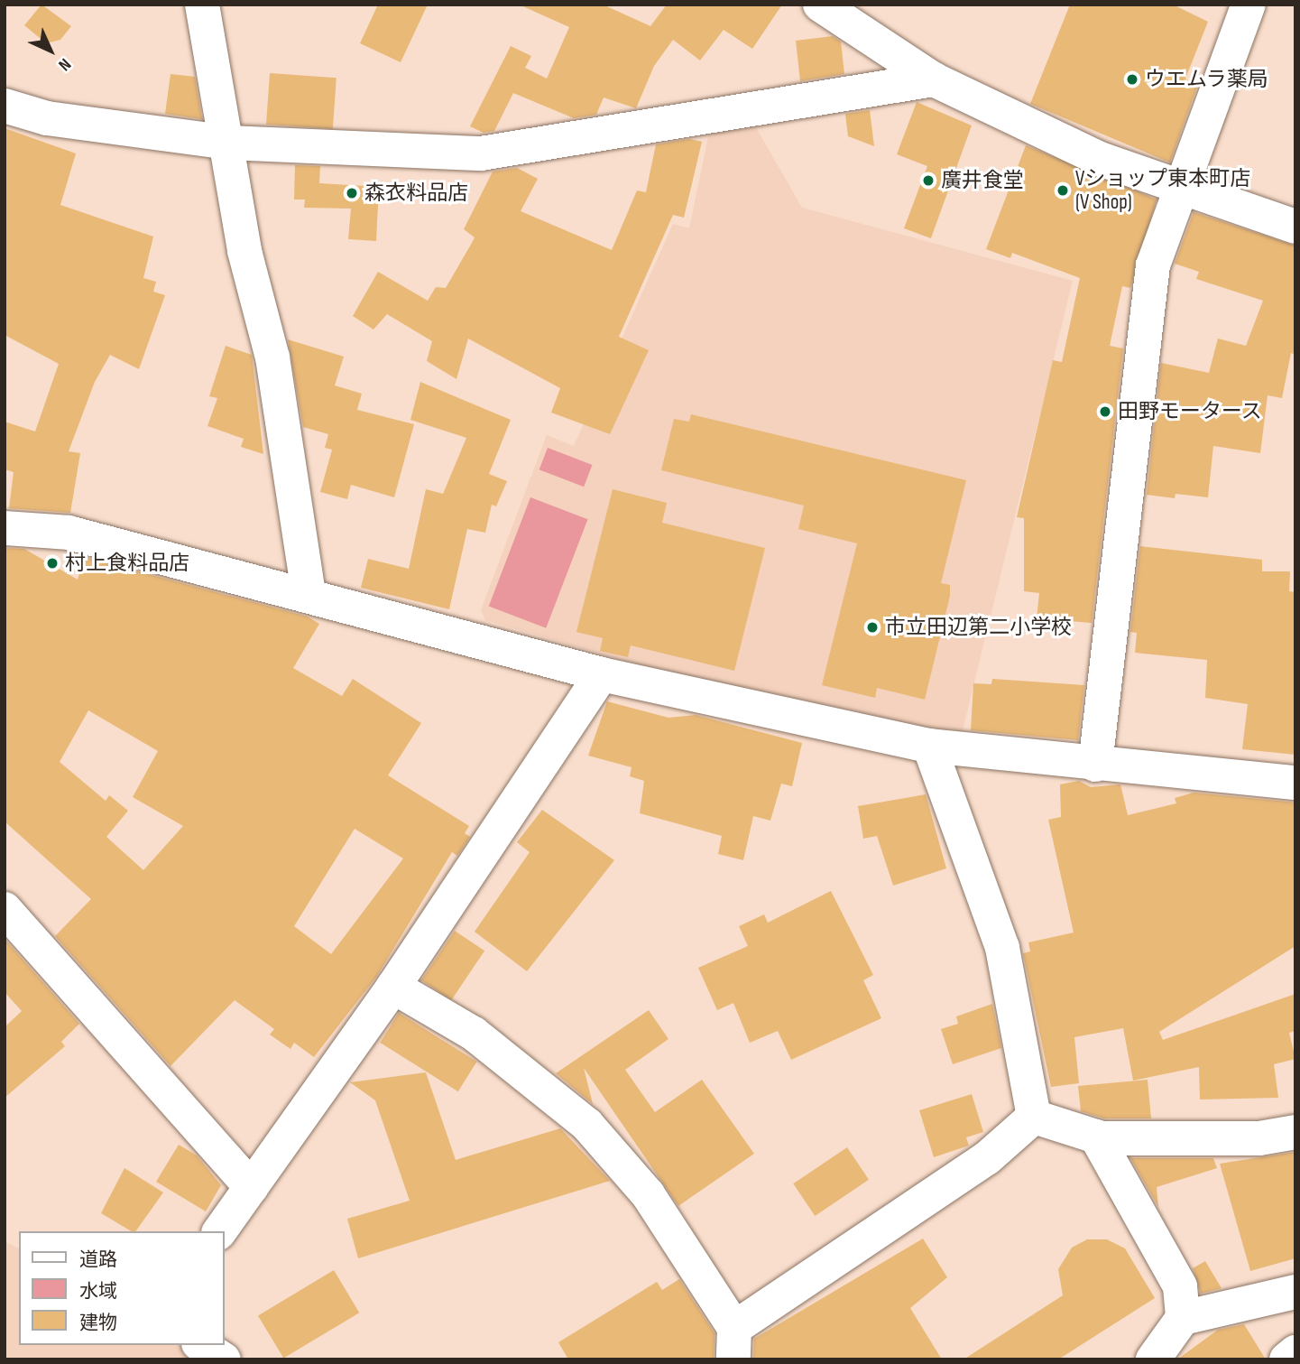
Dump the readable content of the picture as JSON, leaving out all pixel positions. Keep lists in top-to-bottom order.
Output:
{
  "places": [
    "ウエムラ薬局",
    "廣井食堂",
    "Vショップ東本町店 (V Shop)",
    "森衣料品店",
    "田野モータース",
    "村上食料品店",
    "市立田辺第二小学校"
  ],
  "legend": ["道路", "水域", "建物"],
  "north": "bottom right"
}
